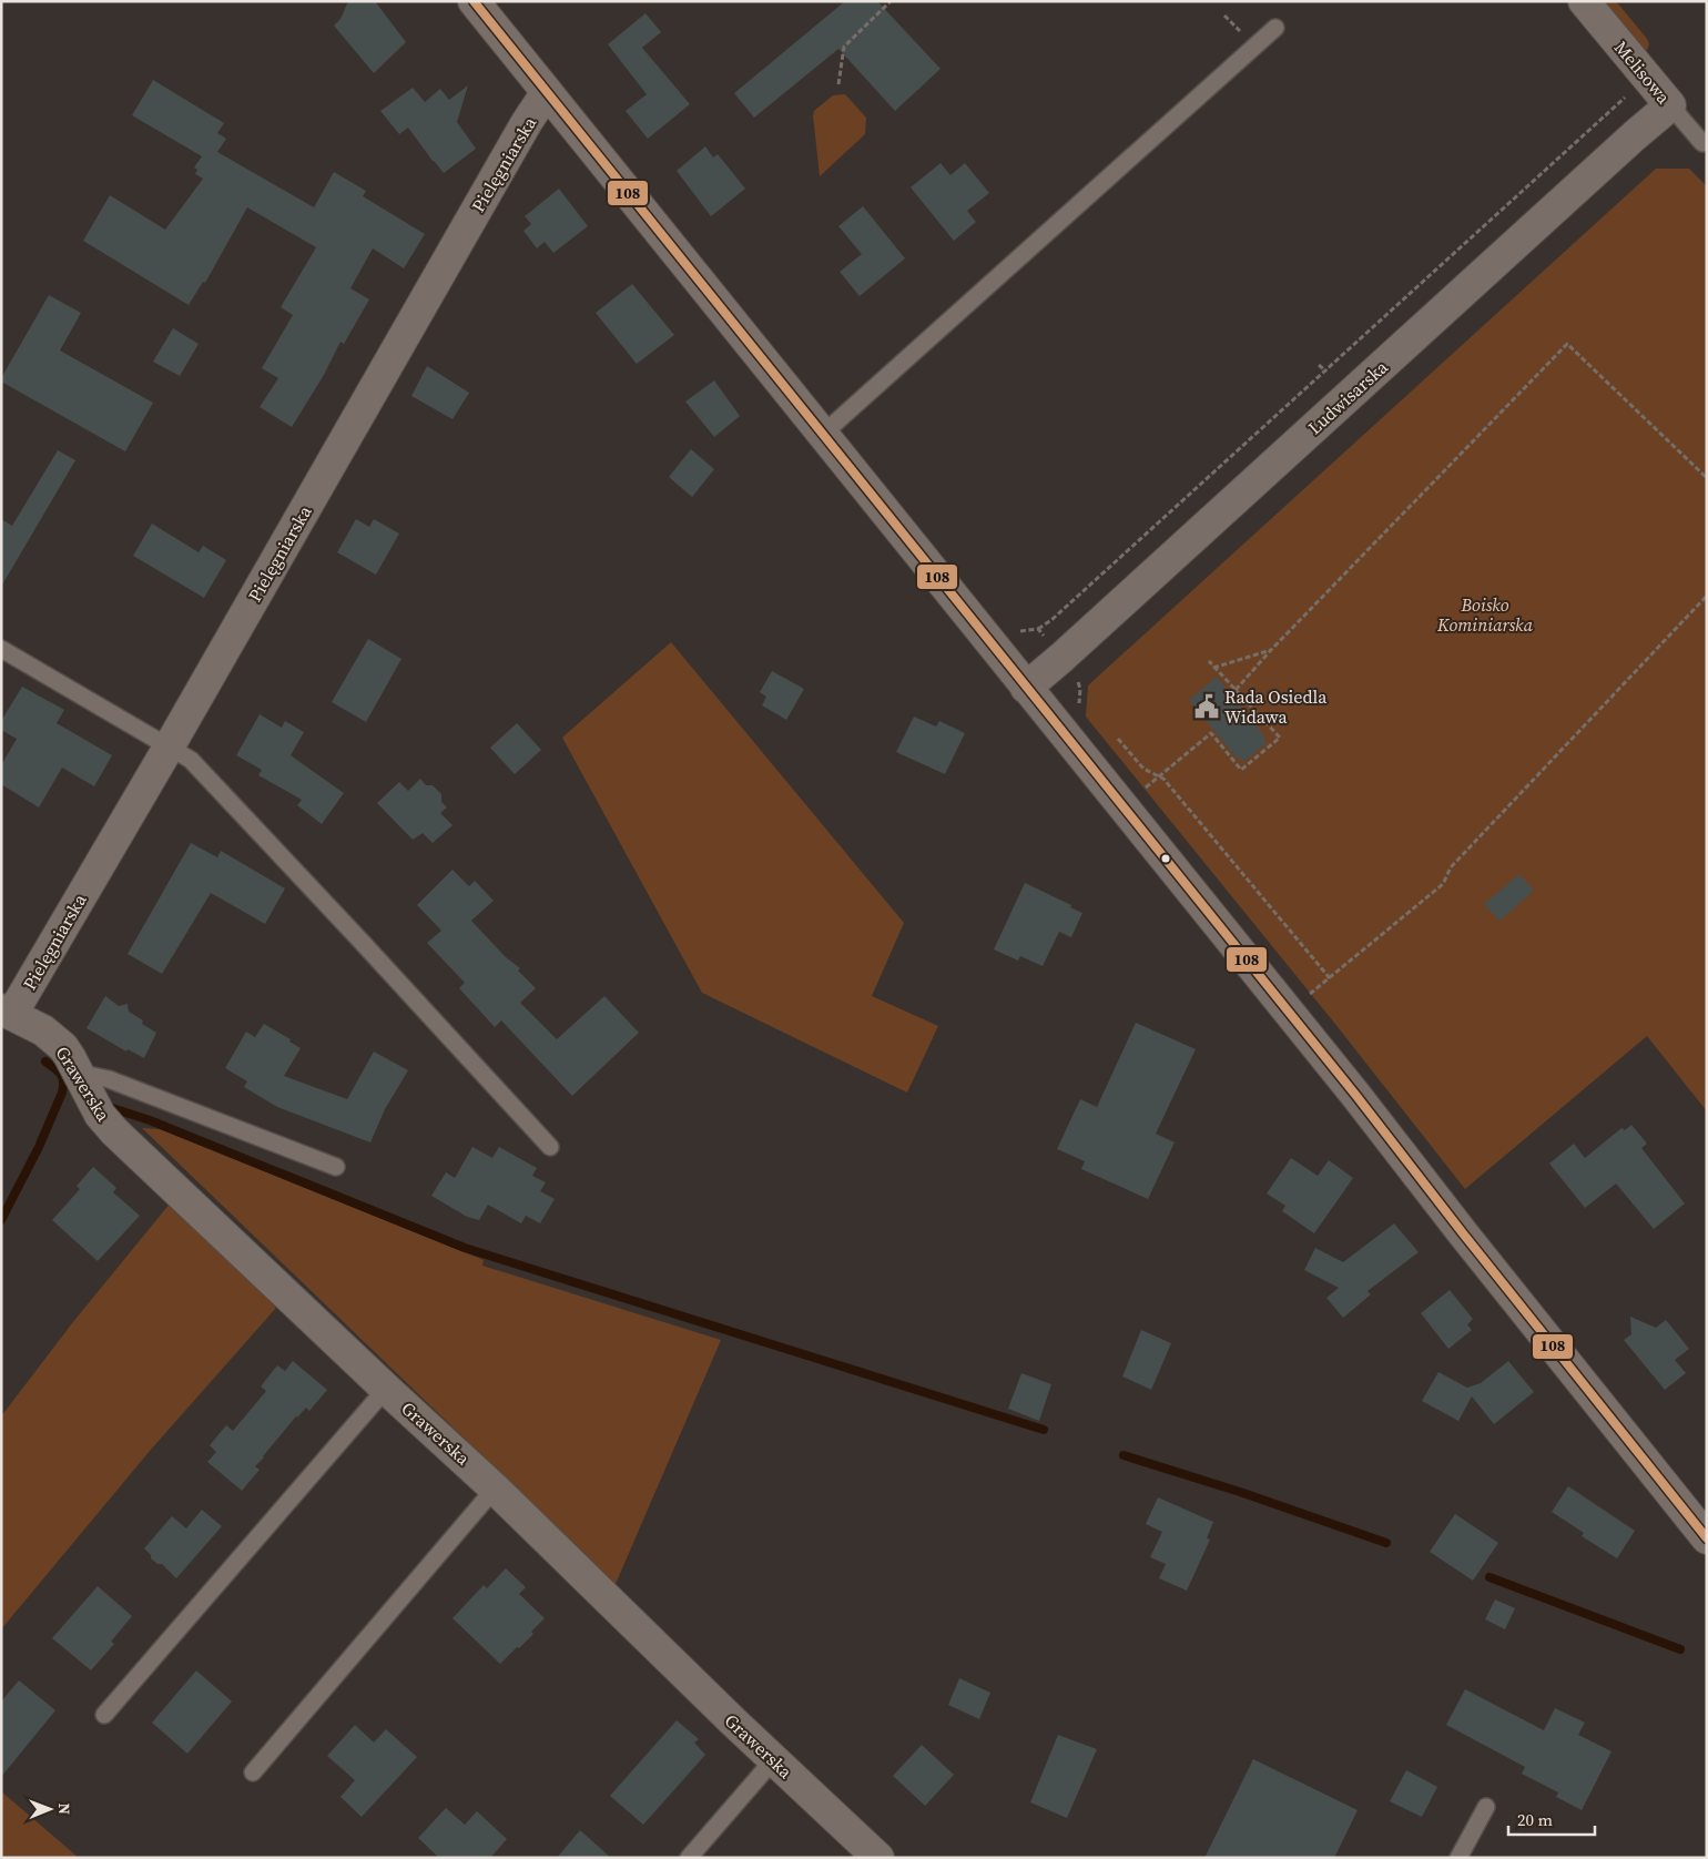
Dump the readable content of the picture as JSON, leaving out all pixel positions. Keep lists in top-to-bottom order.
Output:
{
  "streets": {
    "street": [
      "Melisowa",
      "Pielęgniarska",
      "Ludwisarska",
      "Grawerska"
    ]
  },
  "crossings": [
    ["Melisowa", "Ludwisarska"],
    ["Pielęgniarska", "Grawerska"]
  ],
  "parks": ["Boisko Kominiarska"],
  "places": {
    "public building": ["Rada Osiedla Widawa"]
  },
  "lines": ["transit line 108"],
  "scale_bar": "20 m",
  "north": "right"
}
